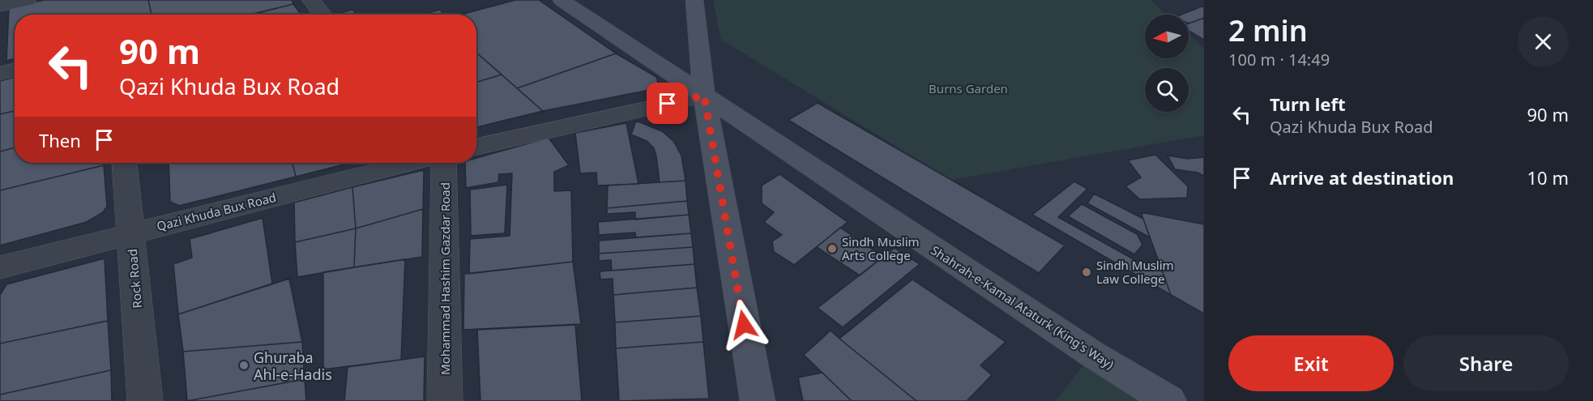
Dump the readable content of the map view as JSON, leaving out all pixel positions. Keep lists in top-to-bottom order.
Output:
{
  "streets": {
    "street": [
      "Qazi Khuda Bux Road",
      "Rock Road",
      "Mohammad Hashim Gazdar Road",
      "Shahrah-e-Kamal Ataturk (King's Way)"
    ]
  },
  "crossings": [
    ["Qazi Khuda Bux Road", "Rock Road"]
  ],
  "parks": ["Burns Garden"],
  "places": ["Sindh Muslim Arts College", "Sindh Muslim Law College", "Ghuraba Ahl-e-Hadis"],
  "north": "left",
  "page": {
    "heading": ["2 min", "100 m · 14:49"],
    "turn": ["90 m", "Qazi Khuda Bux Road"],
    "list": [
      {
        "name": "Turn left",
        "note": "Qazi Khuda Bux Road",
        "value": "90 m"
      },
      {
        "name": "Arrive at destination",
        "value": "10 m"
      }
    ],
    "then": "Then",
    "buttons": ["Exit", "Share"]
  }
}
